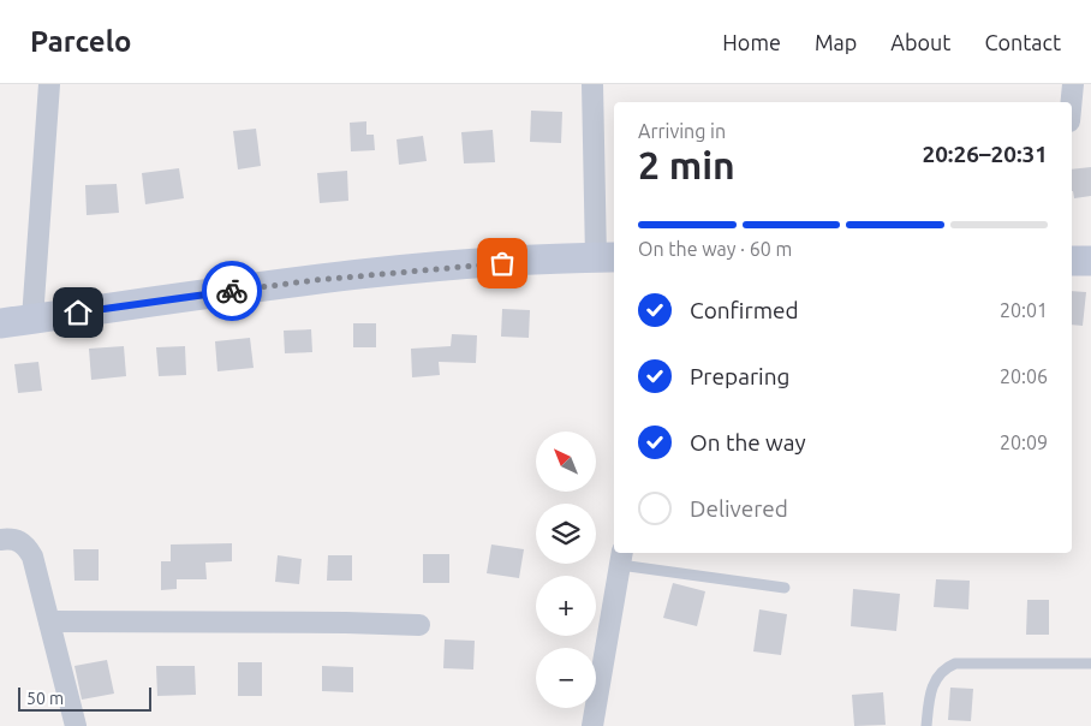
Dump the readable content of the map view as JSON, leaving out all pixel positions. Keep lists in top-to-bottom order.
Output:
{
  "scale_bar": "50 m",
  "north": "top left",
  "page": {
    "header": "Parcelo",
    "nav": [
      "Home",
      "Map",
      "About",
      "Contact"
    ],
    "heading": ["2 min", "Arriving in", "20:26–20:31"],
    "bar": "On the way · 60 m",
    "list": [
      ["Confirmed", "20:01"],
      ["Preparing", "20:06"],
      ["On the way", "20:09"],
      "Delivered"
    ],
    "map_buttons": ["+", "−"],
    "scale": "50 m"
  }
}
